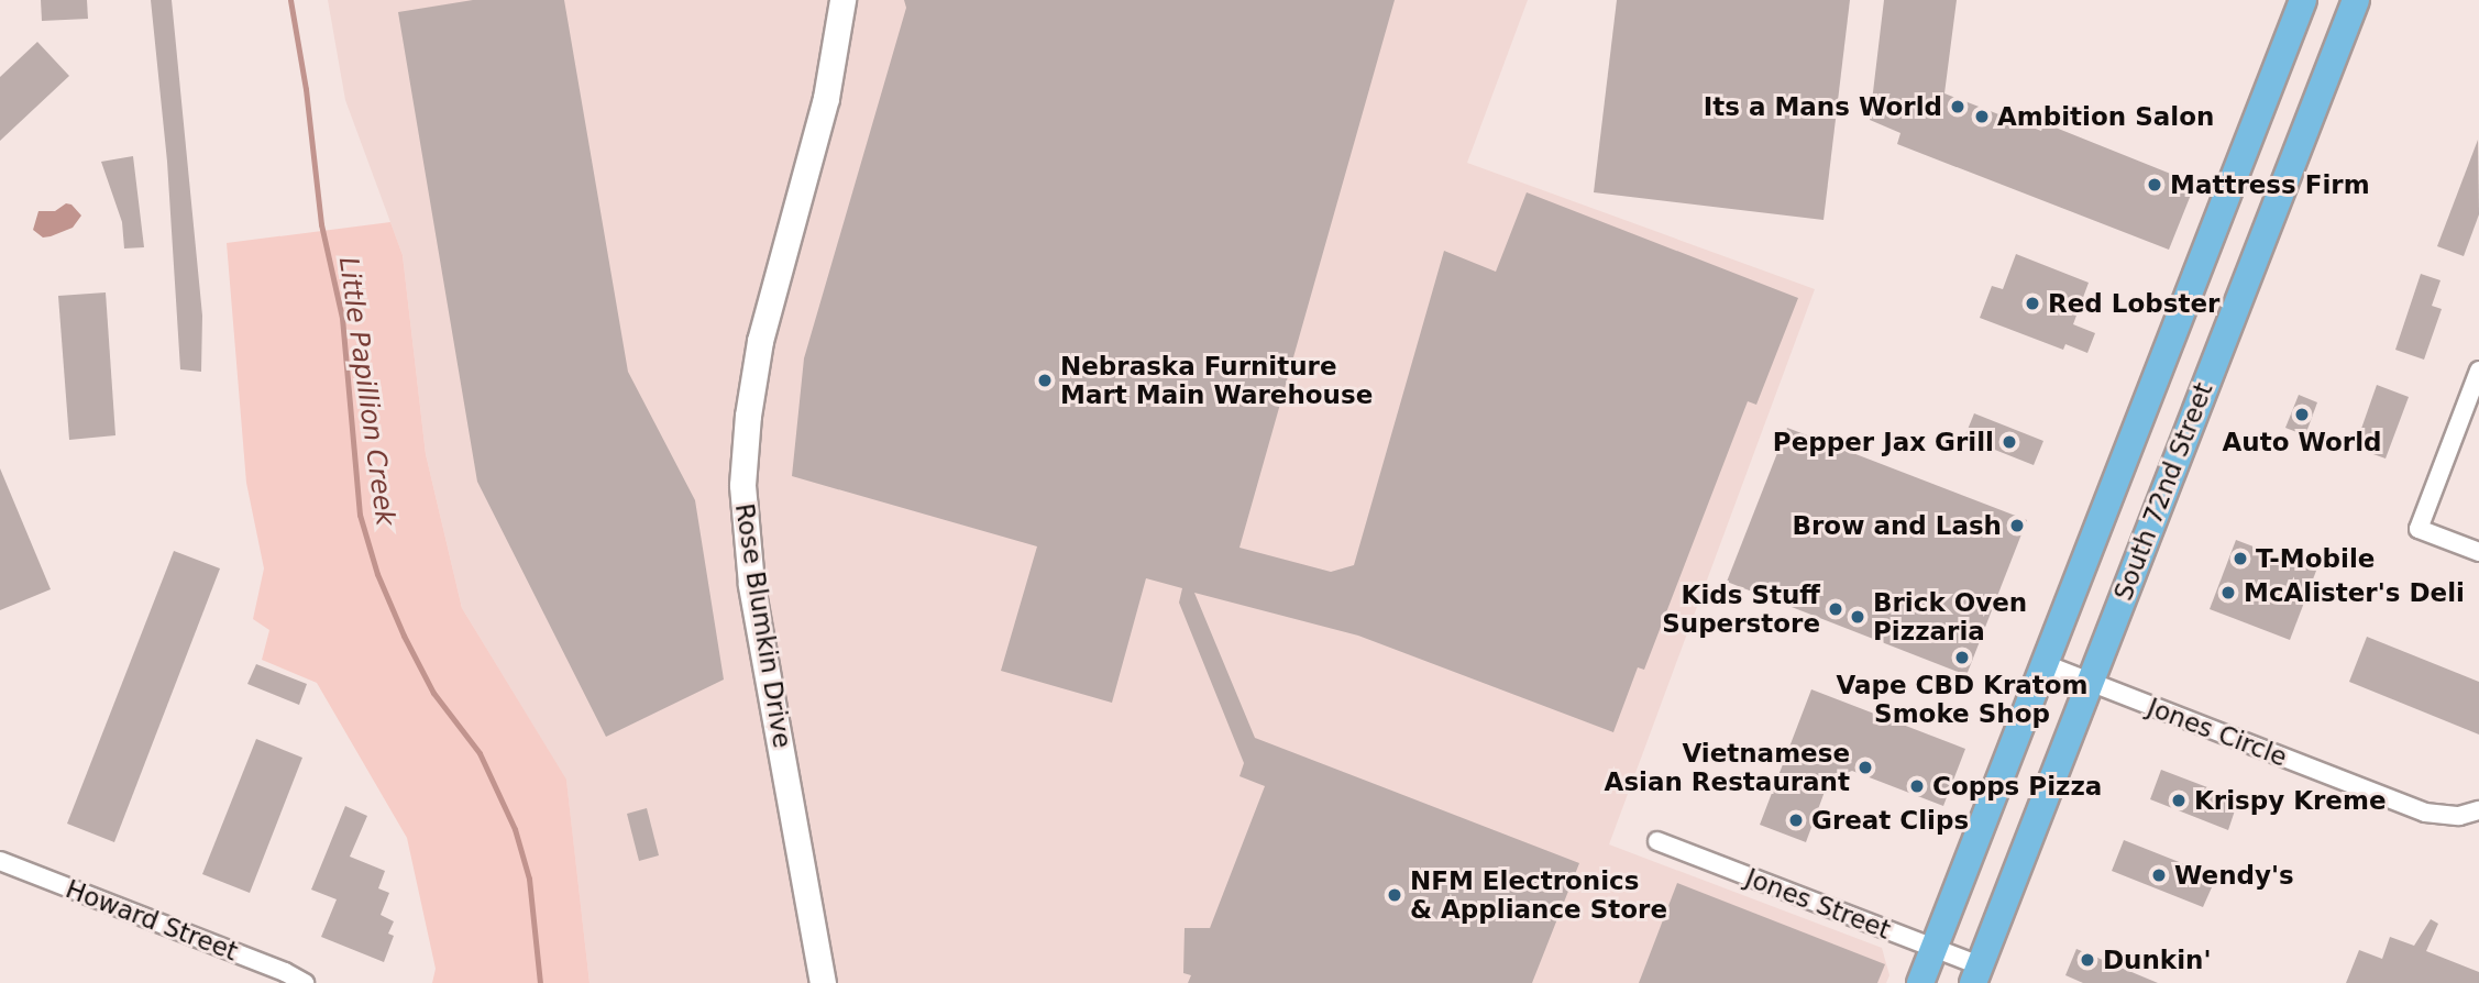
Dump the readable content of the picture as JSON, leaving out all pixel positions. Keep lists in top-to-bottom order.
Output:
{
  "streets": {
    "main road": ["South 72nd Street", "Rose Blumkin Drive"],
    "street": ["Jones Circle", "Jones Street", "Howard Street"]
  },
  "crossings": [
    ["South 72nd Street", "Jones Circle"],
    ["South 72nd Street", "Jones Street"]
  ],
  "water": ["Little Papillion Creek"],
  "places": [
    "Its a Mans World",
    "Ambition Salon",
    "Mattress Firm",
    "Red Lobster",
    "Nebraska Furniture Mart Main Warehouse",
    "Auto World",
    "Pepper Jax Grill",
    "Brow and Lash",
    "T-Mobile",
    "McAlister's Deli",
    "Kids Stuff Superstore",
    "Brick Oven Pizzaria",
    "Vape CBD Kratom Smoke Shop",
    "Vietnamese Asian Restaurant",
    "Copps Pizza",
    "Krispy Kreme",
    "Great Clips",
    "Wendy's",
    "NFM Electronics & Appliance Store",
    "Dunkin'"
  ]
}
